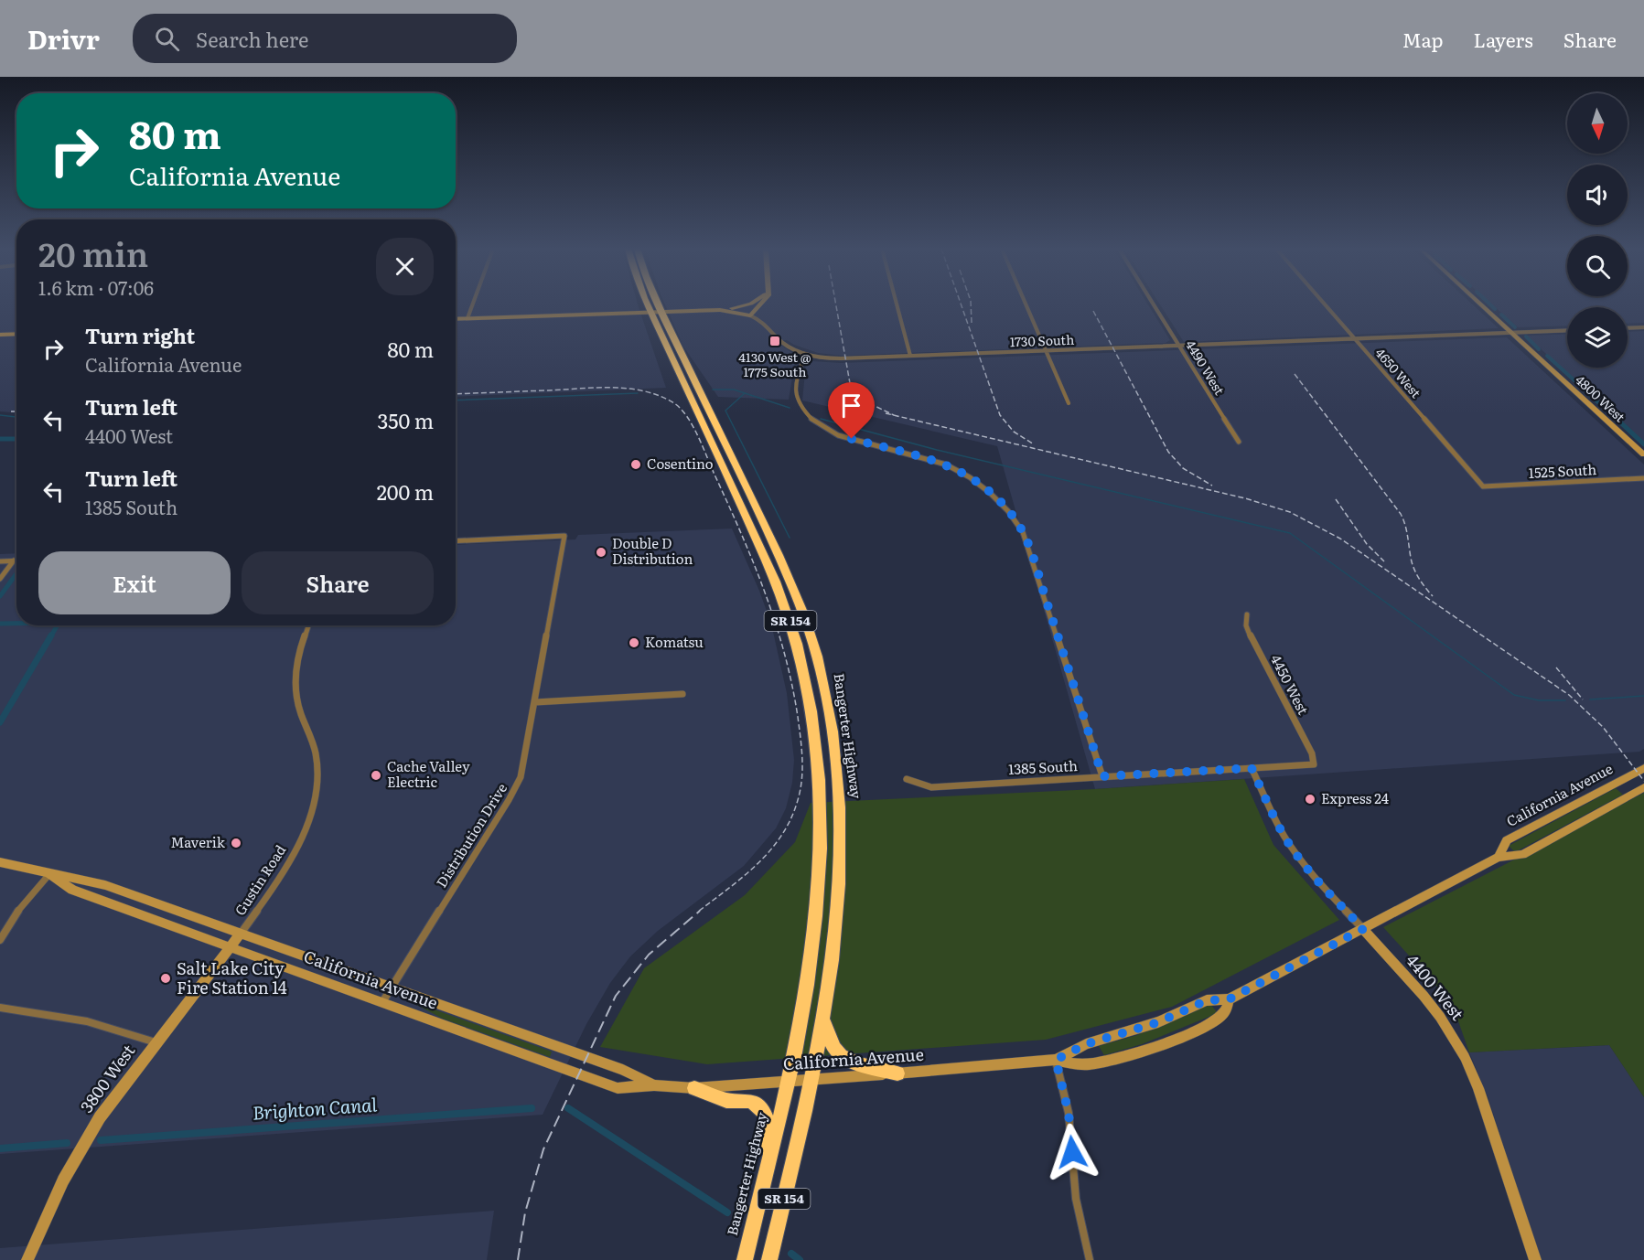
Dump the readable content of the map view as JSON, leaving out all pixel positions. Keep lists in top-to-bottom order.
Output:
{
  "streets": {
    "highway": ["SR 154", "Bangerter Highway"],
    "main road": [
      "4800 West",
      "California Avenue",
      "4400 West",
      "3800 West"
    ],
    "street": [
      "1730 South",
      "4490 West",
      "4650 West",
      "1525 South",
      "4450 West",
      "1385 South",
      "Distribution Drive",
      "Gustin Road"
    ]
  },
  "crossings": [
    ["1730 South", "4490 West"],
    ["1730 South", "4650 West"],
    ["1730 South", "4800 West"],
    ["4650 West", "1525 South"],
    ["4450 West", "1385 South"],
    ["Bangerter Highway", "California Avenue"],
    ["1385 South", "4400 West"],
    ["California Avenue", "Distribution Drive"],
    ["California Avenue", "Gustin Road"],
    ["California Avenue", "4400 West"],
    ["California Avenue", "3800 West"],
    ["Gustin Road", "3800 West"]
  ],
  "water": ["Brighton Canal"],
  "places": {
    "transit": ["4130 West @ 1775 South"],
    "other": [
      "Cosentino",
      "Double D Distribution",
      "Komatsu",
      "Cache Valley Electric",
      "Express 24",
      "Maverik",
      "Salt Lake City Fire Station 14"
    ]
  },
  "north": "bottom",
  "page": {
    "header": "Drivr",
    "search": "Search here",
    "nav": ["Map", "Layers", "Share"],
    "turn": ["80 m", "California Avenue"],
    "heading": ["20 min", "1.6 km · 07:06"],
    "list": [
      {
        "name": "Turn right",
        "note": "California Avenue",
        "value": "80 m"
      },
      {
        "name": "Turn left",
        "note": "4400 West",
        "value": "350 m"
      },
      {
        "name": "Turn left",
        "note": "1385 South",
        "value": "200 m"
      }
    ],
    "buttons": ["Exit", "Share"]
  }
}
